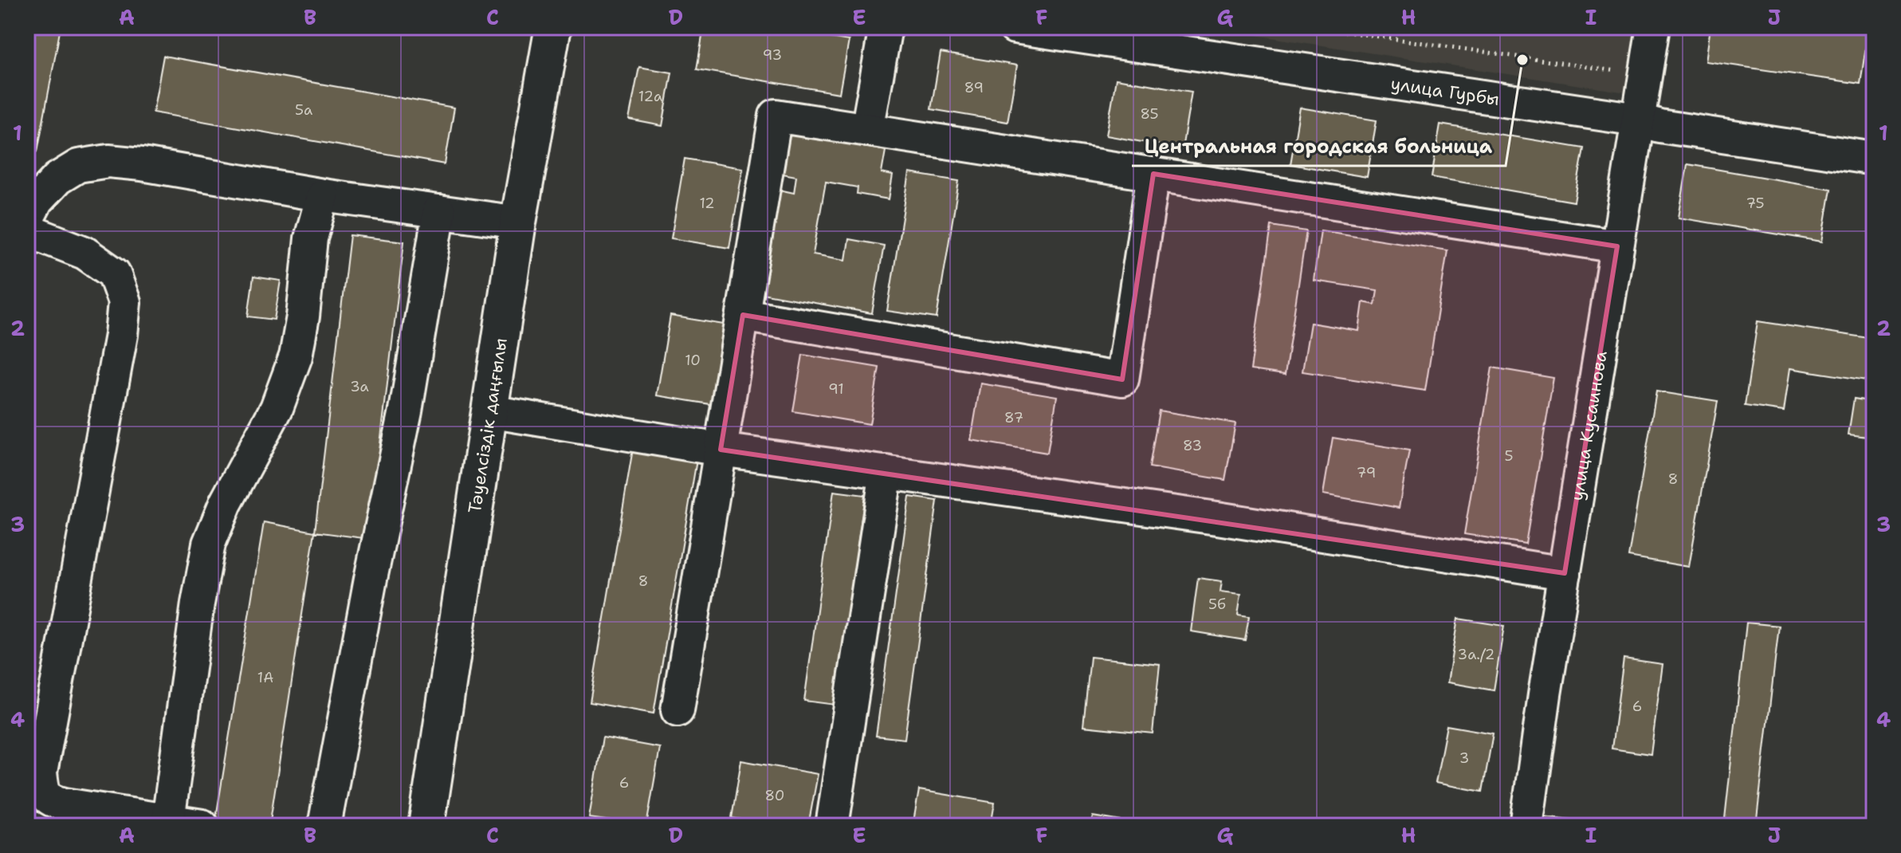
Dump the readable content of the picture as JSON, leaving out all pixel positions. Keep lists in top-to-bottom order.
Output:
{
  "streets": {
    "street": ["улица Гурбы", "Тәуелсіздік даңғылы", "улица Кусаинова"]
  },
  "crossings": [
    ["улица Гурбы", "улица Кусаинова"]
  ],
  "places": ["Центральная городская больница"],
  "house_numbers": [
    "93",
    "89",
    "12а",
    "5а",
    "85",
    "12",
    "75",
    "10",
    "3a",
    "91",
    "87",
    "83",
    "5",
    "79",
    "8",
    "8",
    "5б",
    "3а./2",
    "1А",
    "6",
    "3",
    "6",
    "80"
  ],
  "grid": {
    "columns": [
      "A",
      "B",
      "C",
      "D",
      "E",
      "F",
      "G",
      "H",
      "I",
      "J"
    ],
    "rows": [
      "1",
      "2",
      "3",
      "4"
    ]
  }
}
